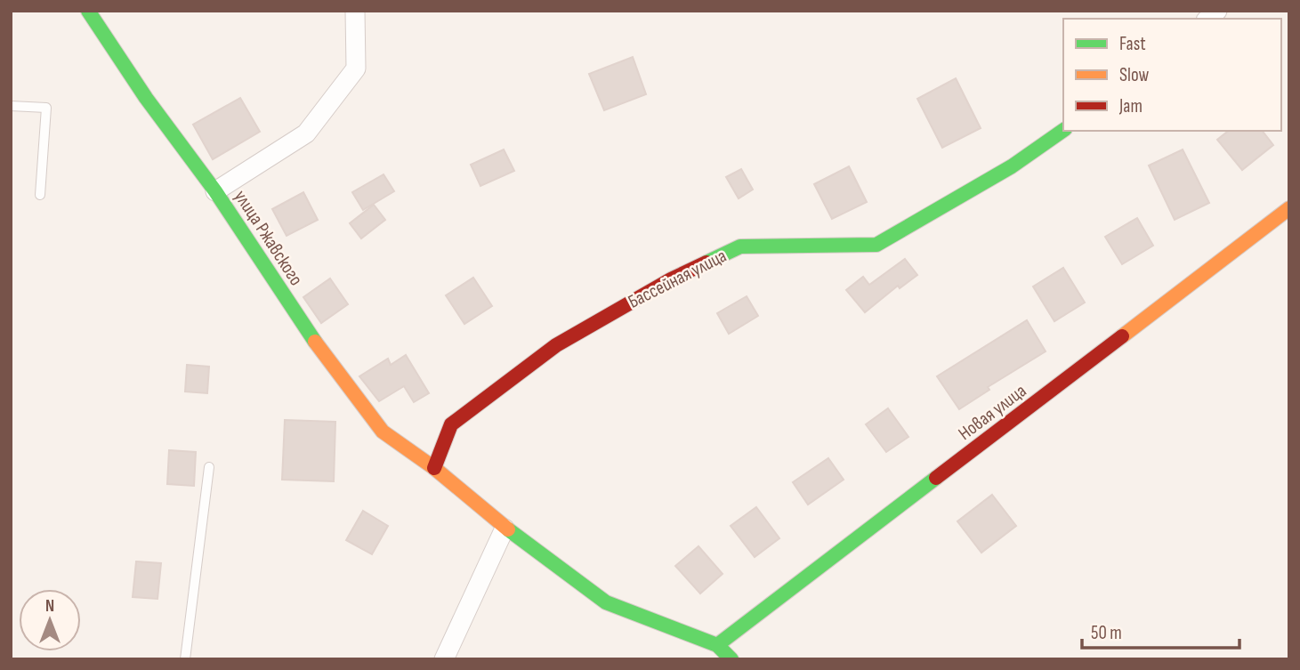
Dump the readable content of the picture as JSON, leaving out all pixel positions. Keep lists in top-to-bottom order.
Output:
{
  "streets": {
    "street": ["улица Ржавского", "Бассейная улица", "Новая улица"]
  },
  "crossings": [
    ["улица Ржавского", "Бассейная улица"],
    ["улица Ржавского", "Новая улица"]
  ],
  "legend": ["Fast", "Slow", "Jam"],
  "scale_bar": "50 m",
  "north": "top"
}
